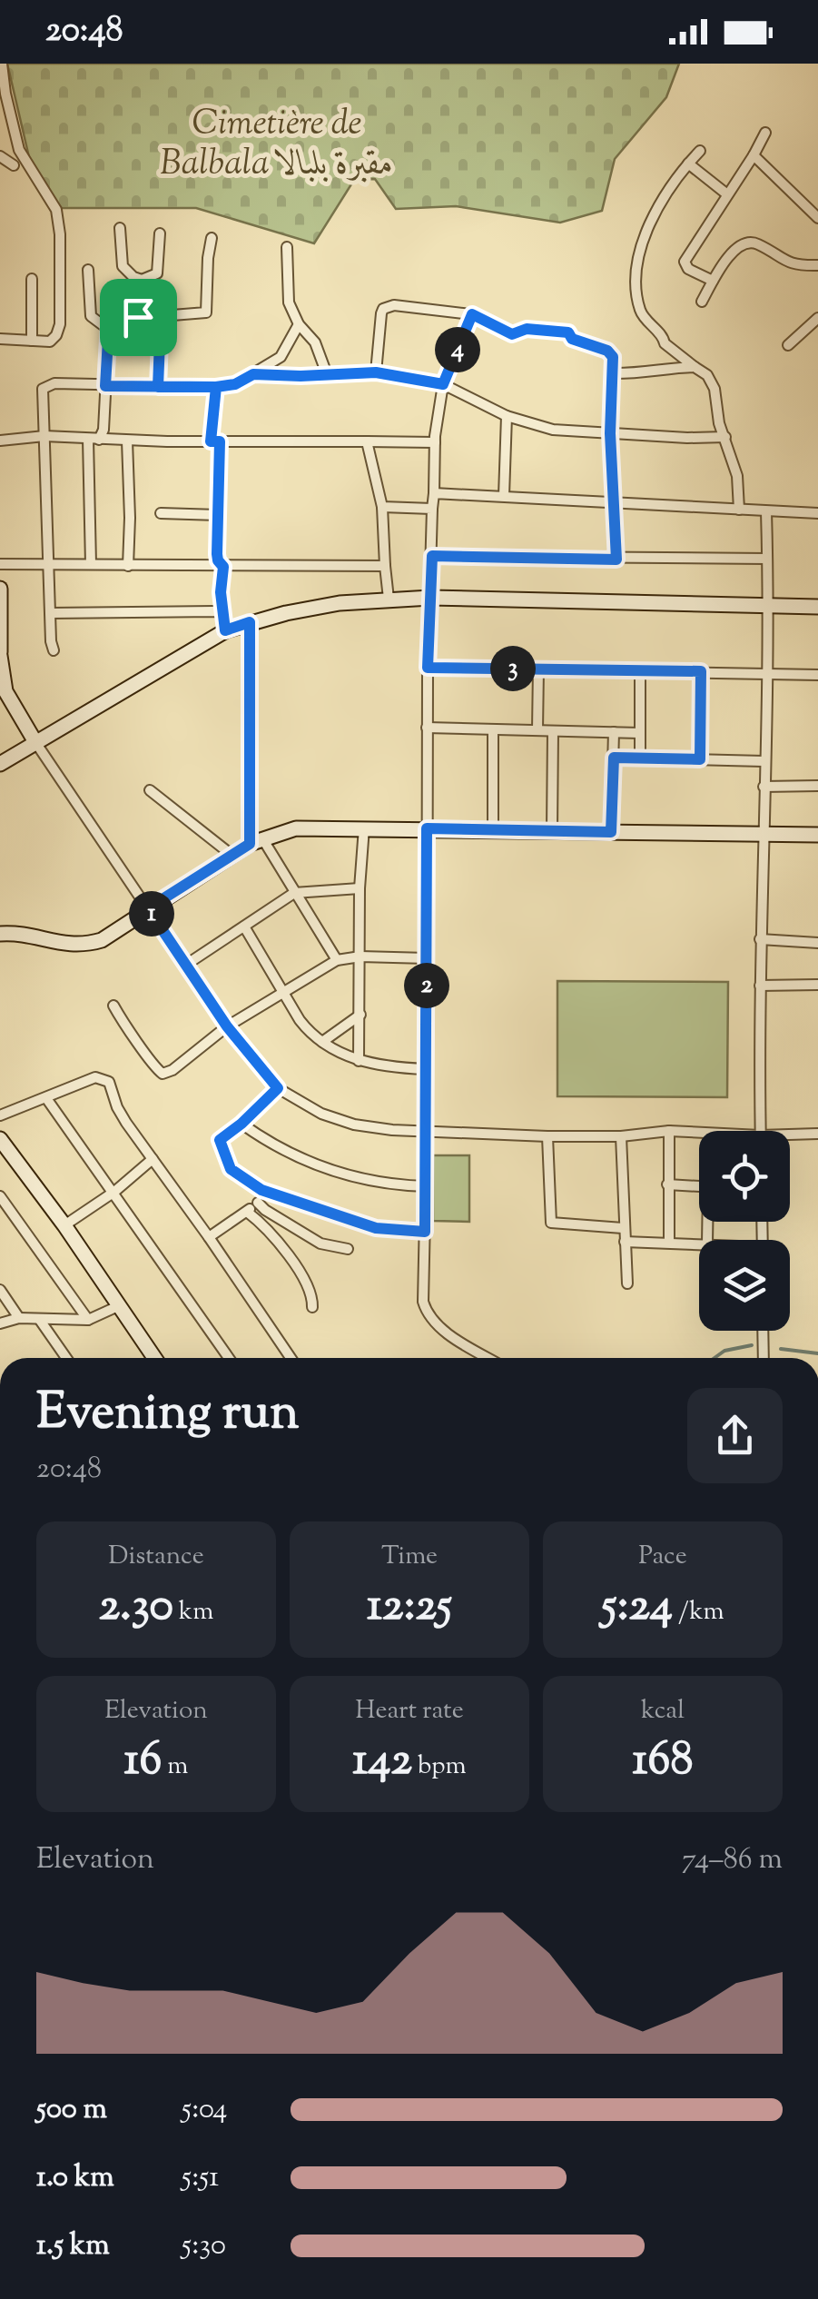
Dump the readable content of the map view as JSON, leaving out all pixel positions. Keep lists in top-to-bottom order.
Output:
{
  "parks": ["Cimetière de Balbala مقبرة بلبالا"],
  "page": {
    "status": "20:48",
    "pins": [
      "4",
      "3",
      "1",
      "2"
    ],
    "heading": ["Evening run", "20:48"],
    "stats": [
      ["Distance", "2.30 km"],
      ["Time", "12:25"],
      ["Pace", "5:24 /km"],
      ["Elevation", "16 m"],
      ["Heart rate", "142 bpm"],
      ["kcal", "168"]
    ],
    "chart": ["Elevation", "74–86 m"],
    "list": [
      {
        "name": "500 m",
        "note": "5:04"
      },
      {
        "name": "1.0 km",
        "note": "5:51"
      },
      {
        "name": "1.5 km",
        "note": "5:30"
      }
    ]
  }
}
